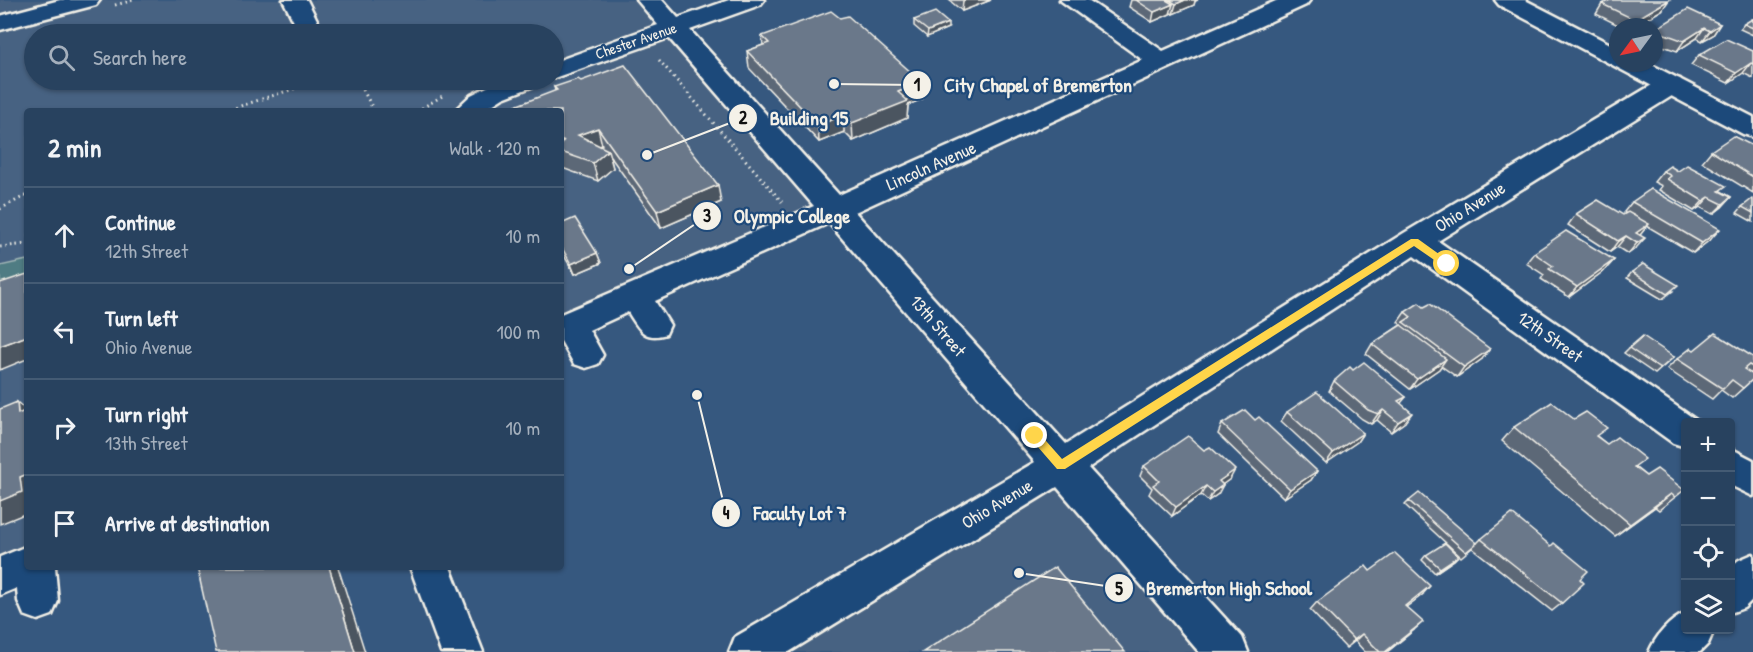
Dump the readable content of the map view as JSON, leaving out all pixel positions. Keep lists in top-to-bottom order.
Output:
{
  "streets": {
    "street": [
      "Chester Avenue",
      "Lincoln Avenue",
      "Ohio Avenue",
      "13th Street",
      "12th Street"
    ]
  },
  "crossings": [
    ["Chester Avenue", "13th Street"],
    ["Lincoln Avenue", "13th Street"],
    ["Ohio Avenue", "13th Street"],
    ["Ohio Avenue", "12th Street"]
  ],
  "places": [
    "City Chapel of Bremerton",
    "Building 15",
    "Olympic College",
    "Faculty Lot 7",
    "Bremerton High School"
  ],
  "north": "bottom left",
  "page": {
    "search": "Search here",
    "heading": ["2 min", "Walk · 120 m"],
    "list": [
      ["Continue", "12th Street", "10 m"],
      ["Turn left", "Ohio Avenue", "100 m"],
      ["Turn right", "13th Street", "10 m"],
      "Arrive at destination"
    ],
    "map_buttons": ["+", "−"]
  }
}
